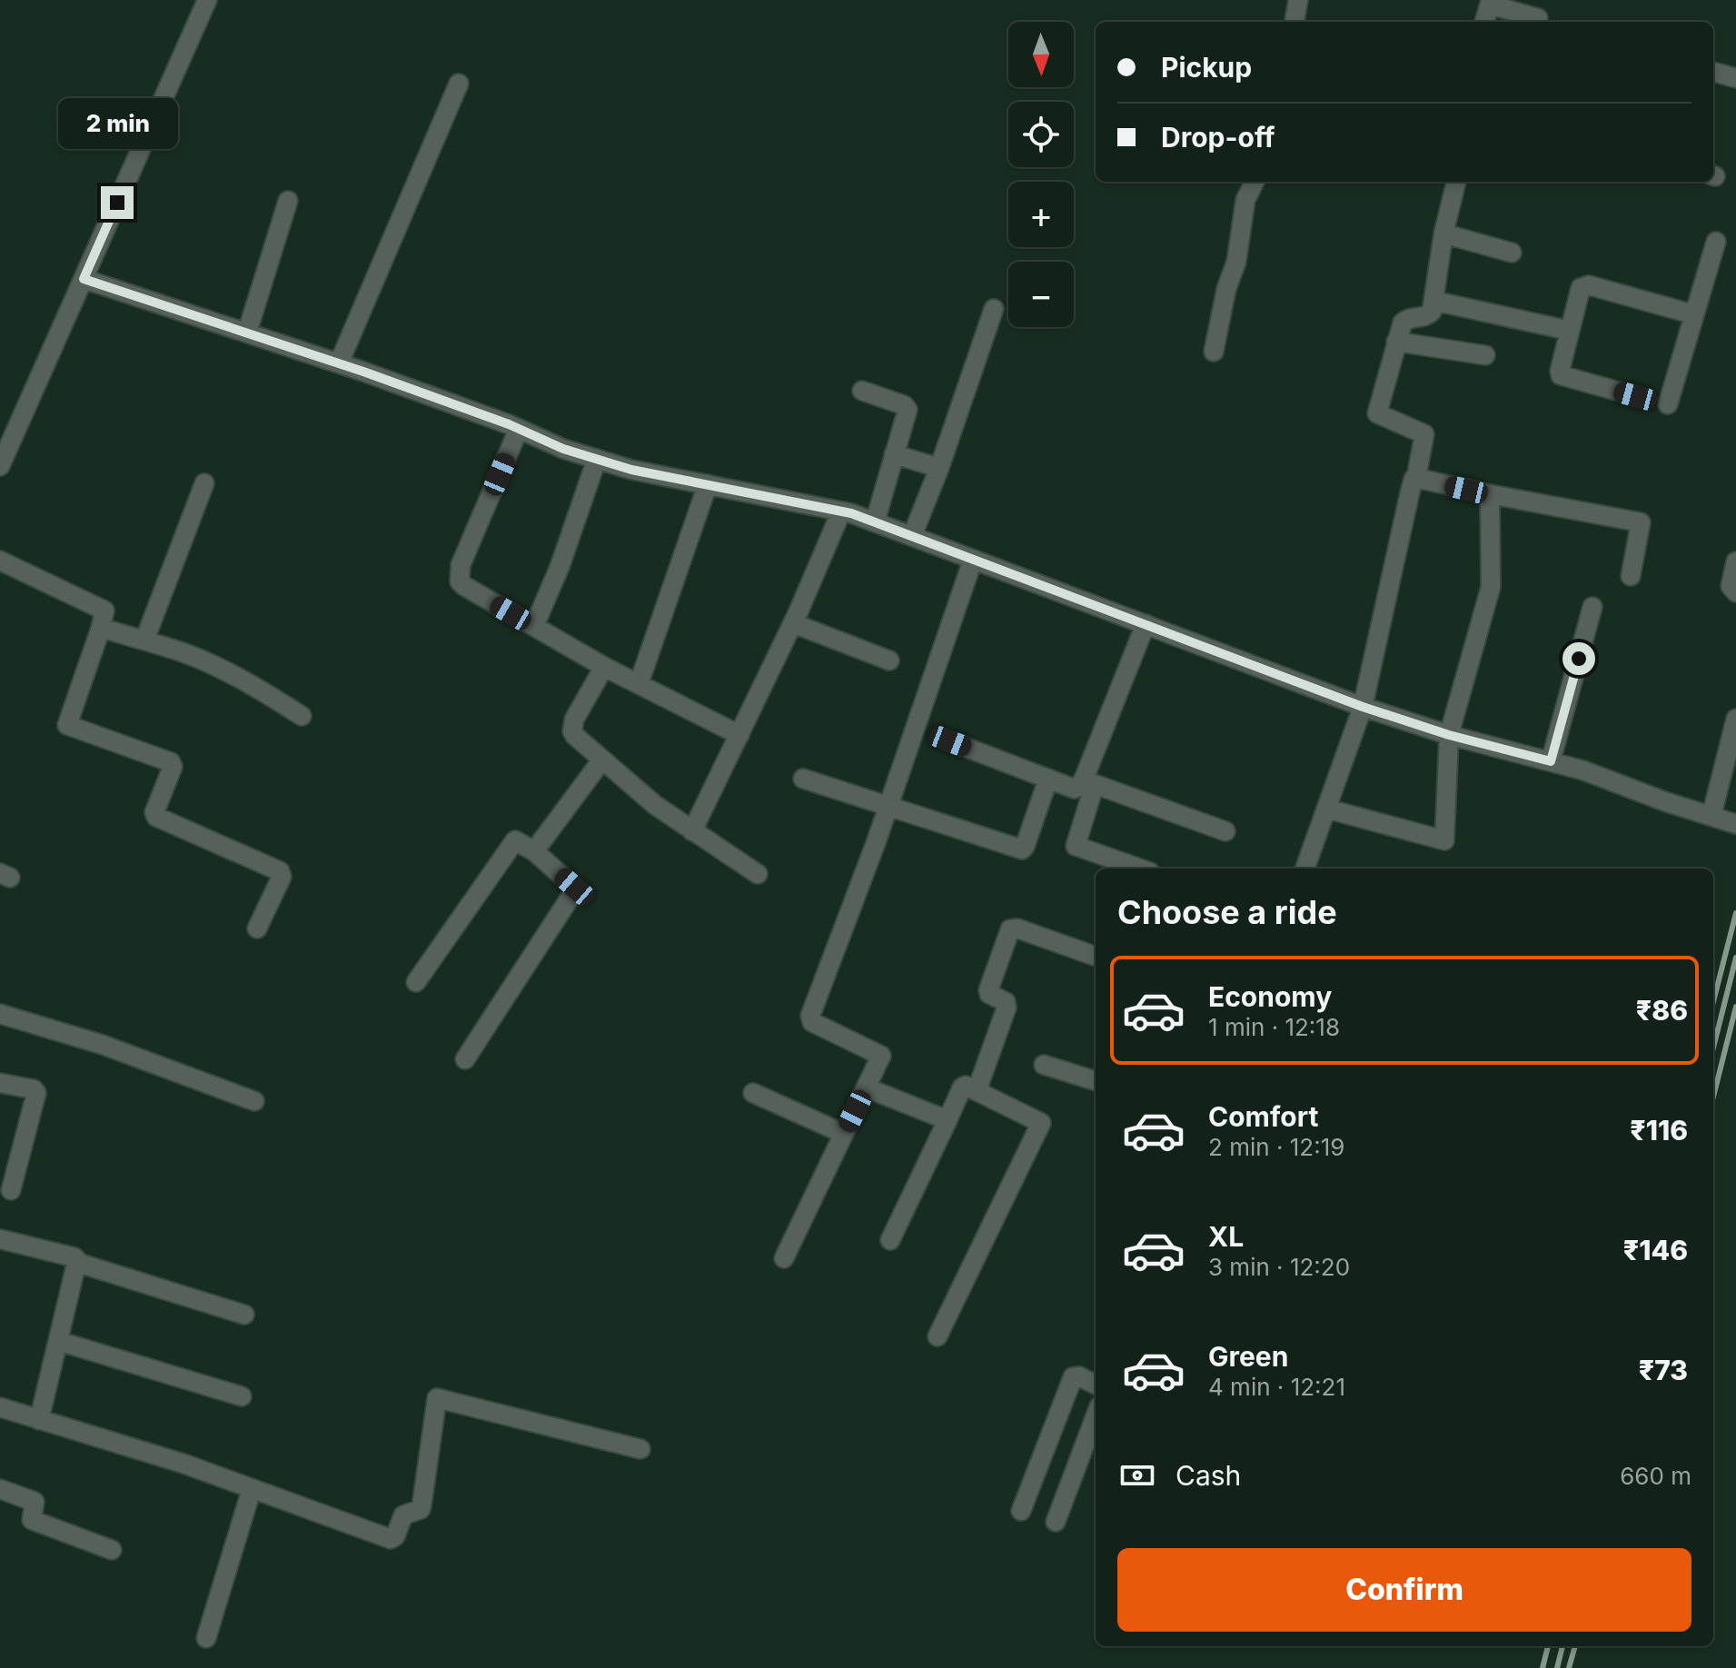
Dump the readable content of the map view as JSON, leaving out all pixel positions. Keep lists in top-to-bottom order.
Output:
{
  "north": "bottom",
  "page": {
    "map_buttons": ["+", "−"],
    "banner": ["Pickup", "Drop-off"],
    "bubble": "2 min",
    "heading": "Choose a ride",
    "list": [
      {
        "name": "Economy",
        "note": "1 min · 12:18",
        "value": "₹86"
      },
      {
        "name": "Comfort",
        "note": "2 min · 12:19",
        "value": "₹116"
      },
      {
        "name": "XL",
        "note": "3 min · 12:20",
        "value": "₹146"
      },
      {
        "name": "Green",
        "note": "4 min · 12:21",
        "value": "₹73"
      }
    ],
    "pay": ["Cash", "660 m"],
    "buttons": "Confirm"
  }
}
